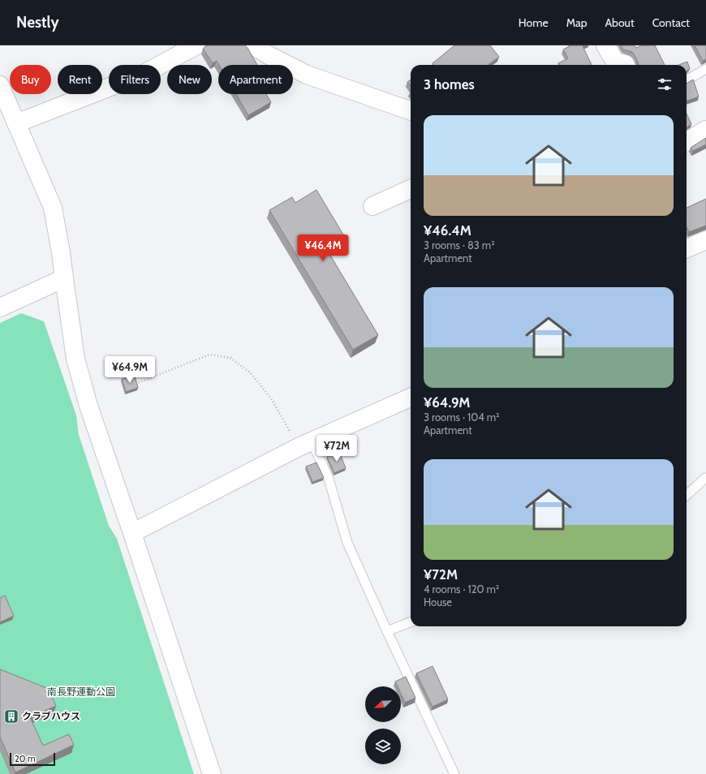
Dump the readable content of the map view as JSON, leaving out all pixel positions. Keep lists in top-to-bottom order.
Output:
{
  "parks": ["南長野運動公園"],
  "places": {
    "building": ["クラブハウス"]
  },
  "scale_bar": "20 m",
  "north": "bottom left",
  "page": {
    "header": "Nestly",
    "nav": [
      "Home",
      "Map",
      "About",
      "Contact"
    ],
    "chip": [
      "Buy",
      "Rent",
      "Filters",
      "New",
      "Apartment"
    ],
    "heading": "3 homes",
    "list": [
      {
        "name": "¥46.4M",
        "note": "3 rooms · 83 m² · Apartment"
      },
      {
        "name": "¥64.9M",
        "note": "3 rooms · 104 m² · Apartment"
      },
      {
        "name": "¥72M",
        "note": "4 rooms · 120 m² · House"
      }
    ],
    "price": ["¥46.4M", "¥64.9M", "¥72M"],
    "scale": "20 m"
  }
}
